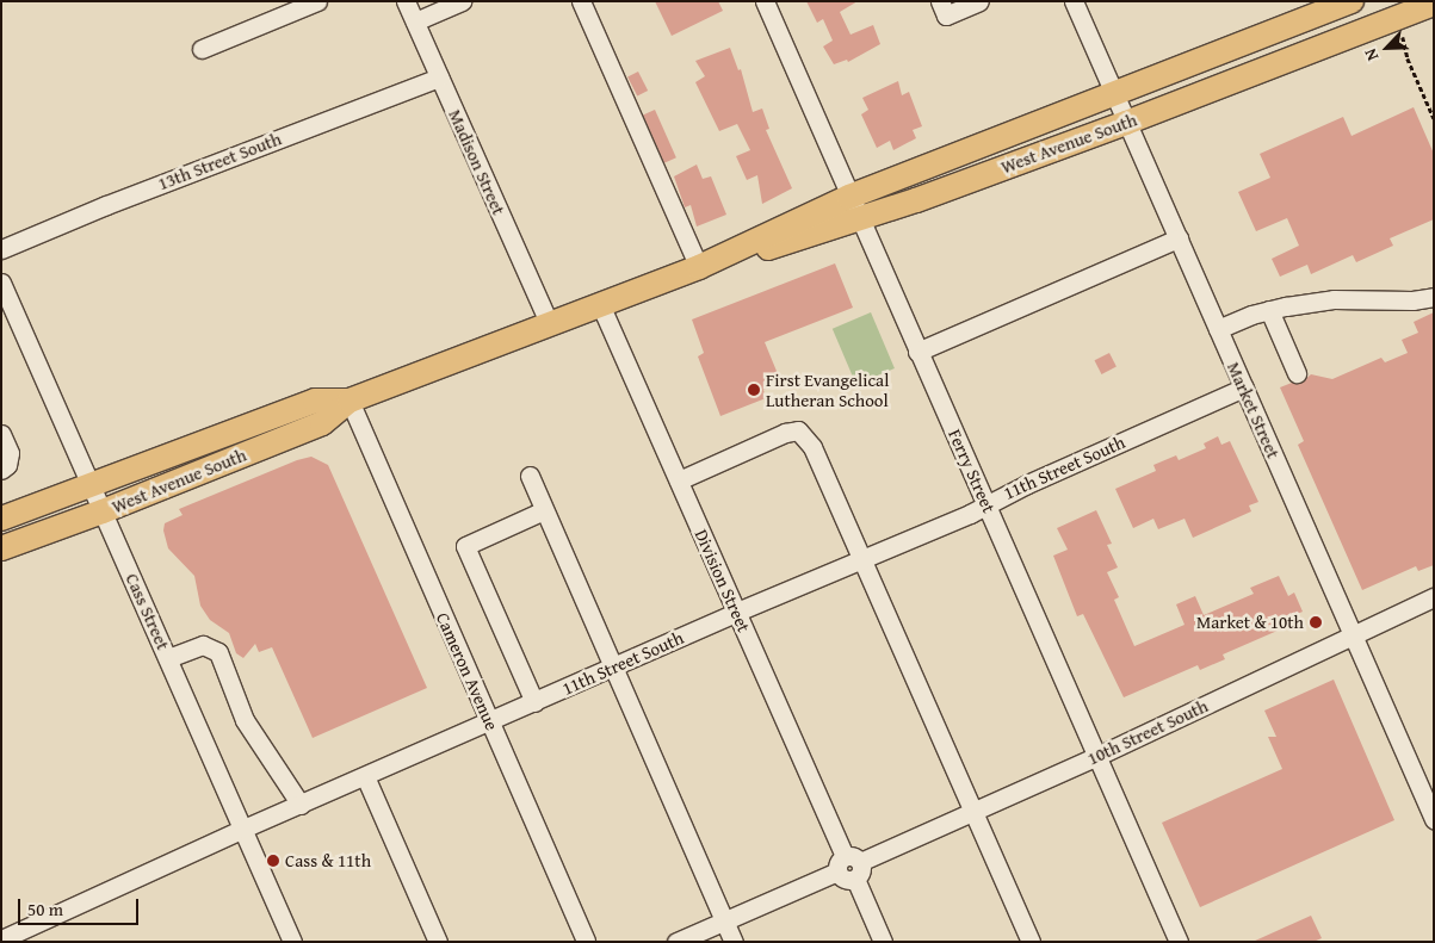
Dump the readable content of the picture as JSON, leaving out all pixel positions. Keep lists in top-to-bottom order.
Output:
{
  "streets": {
    "main road": ["West Avenue South"],
    "street": [
      "13th Street South",
      "Madison Street",
      "Market Street",
      "11th Street South",
      "Ferry Street",
      "Division Street",
      "Cass Street",
      "Cameron Avenue",
      "10th Street South"
    ]
  },
  "crossings": [
    ["West Avenue South", "Madison Street"],
    ["West Avenue South", "Market Street"],
    ["West Avenue South", "Ferry Street"],
    ["West Avenue South", "Division Street"],
    ["West Avenue South", "Cass Street"],
    ["West Avenue South", "Cameron Avenue"],
    ["13th Street South", "Madison Street"],
    ["Market Street", "11th Street South"],
    ["Market Street", "10th Street South"],
    ["11th Street South", "Ferry Street"],
    ["11th Street South", "Division Street"],
    ["11th Street South", "Cass Street"],
    ["11th Street South", "Cameron Avenue"],
    ["Ferry Street", "10th Street South"],
    ["Division Street", "10th Street South"]
  ],
  "places": ["First Evangelical Lutheran School", "Market & 10th", "Cass & 11th"],
  "scale_bar": "50 m",
  "north": "bottom left"
}
